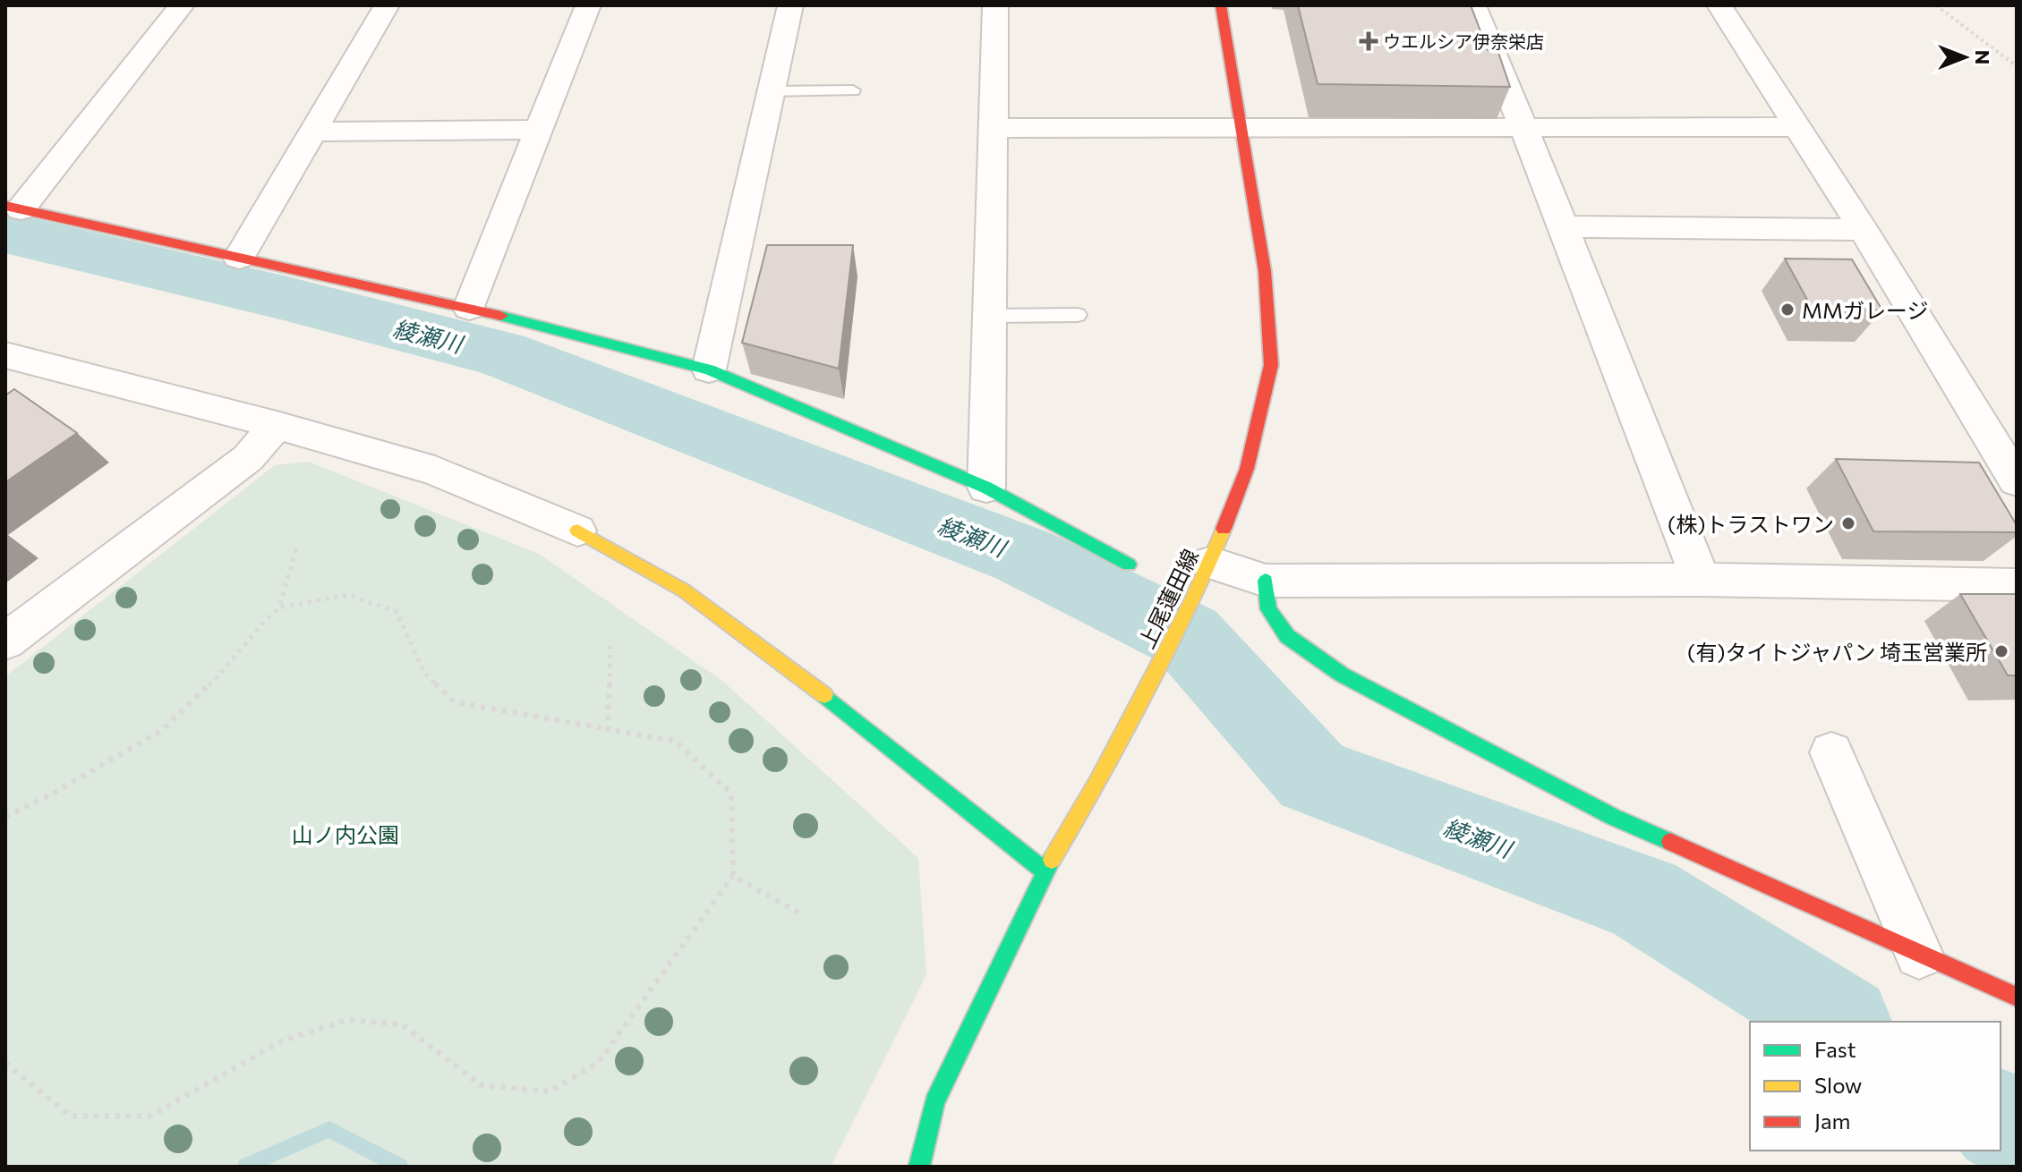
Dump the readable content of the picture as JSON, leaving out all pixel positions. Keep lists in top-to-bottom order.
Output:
{
  "streets": {
    "street": ["上尾蓮田線"]
  },
  "water": ["綾瀬川"],
  "parks": ["山ノ内公園"],
  "places": {
    "health": ["ウエルシア伊奈栄店"],
    "other": ["MMガレージ", "(株)トラストワン", "(有)タイトジャパン 埼玉営業所"]
  },
  "legend": ["Fast", "Slow", "Jam"],
  "north": "right"
}
